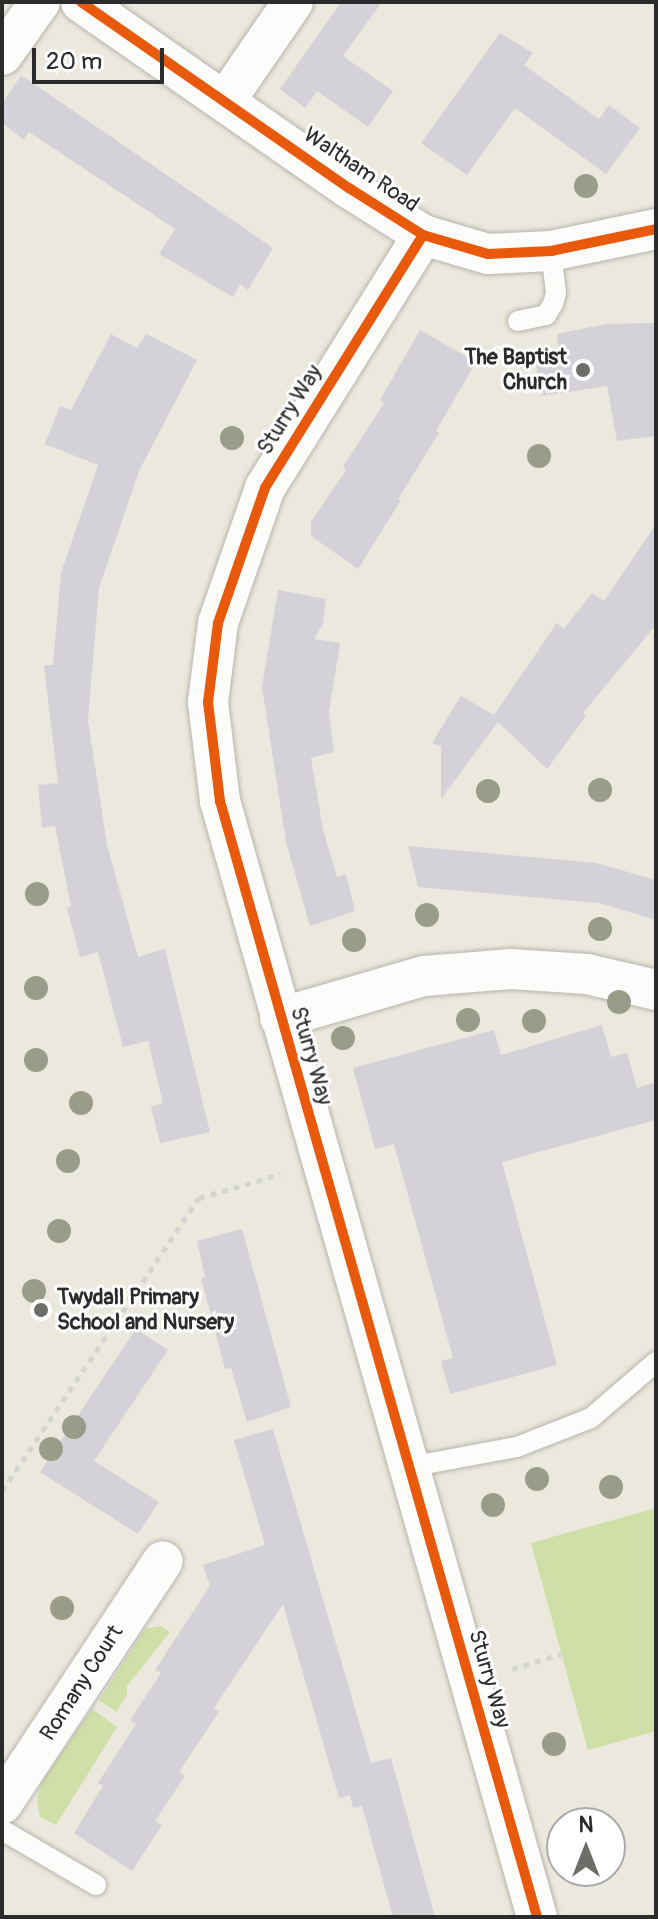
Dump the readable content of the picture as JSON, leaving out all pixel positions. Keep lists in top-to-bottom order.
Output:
{
  "streets": {
    "street": ["Waltham Road", "Sturry Way", "Romany Court"]
  },
  "crossings": [
    ["Waltham Road", "Sturry Way"]
  ],
  "places": ["The Baptist Church", "Twydall Primary School and Nursery"],
  "scale_bar": "20 m",
  "north": "top"
}
